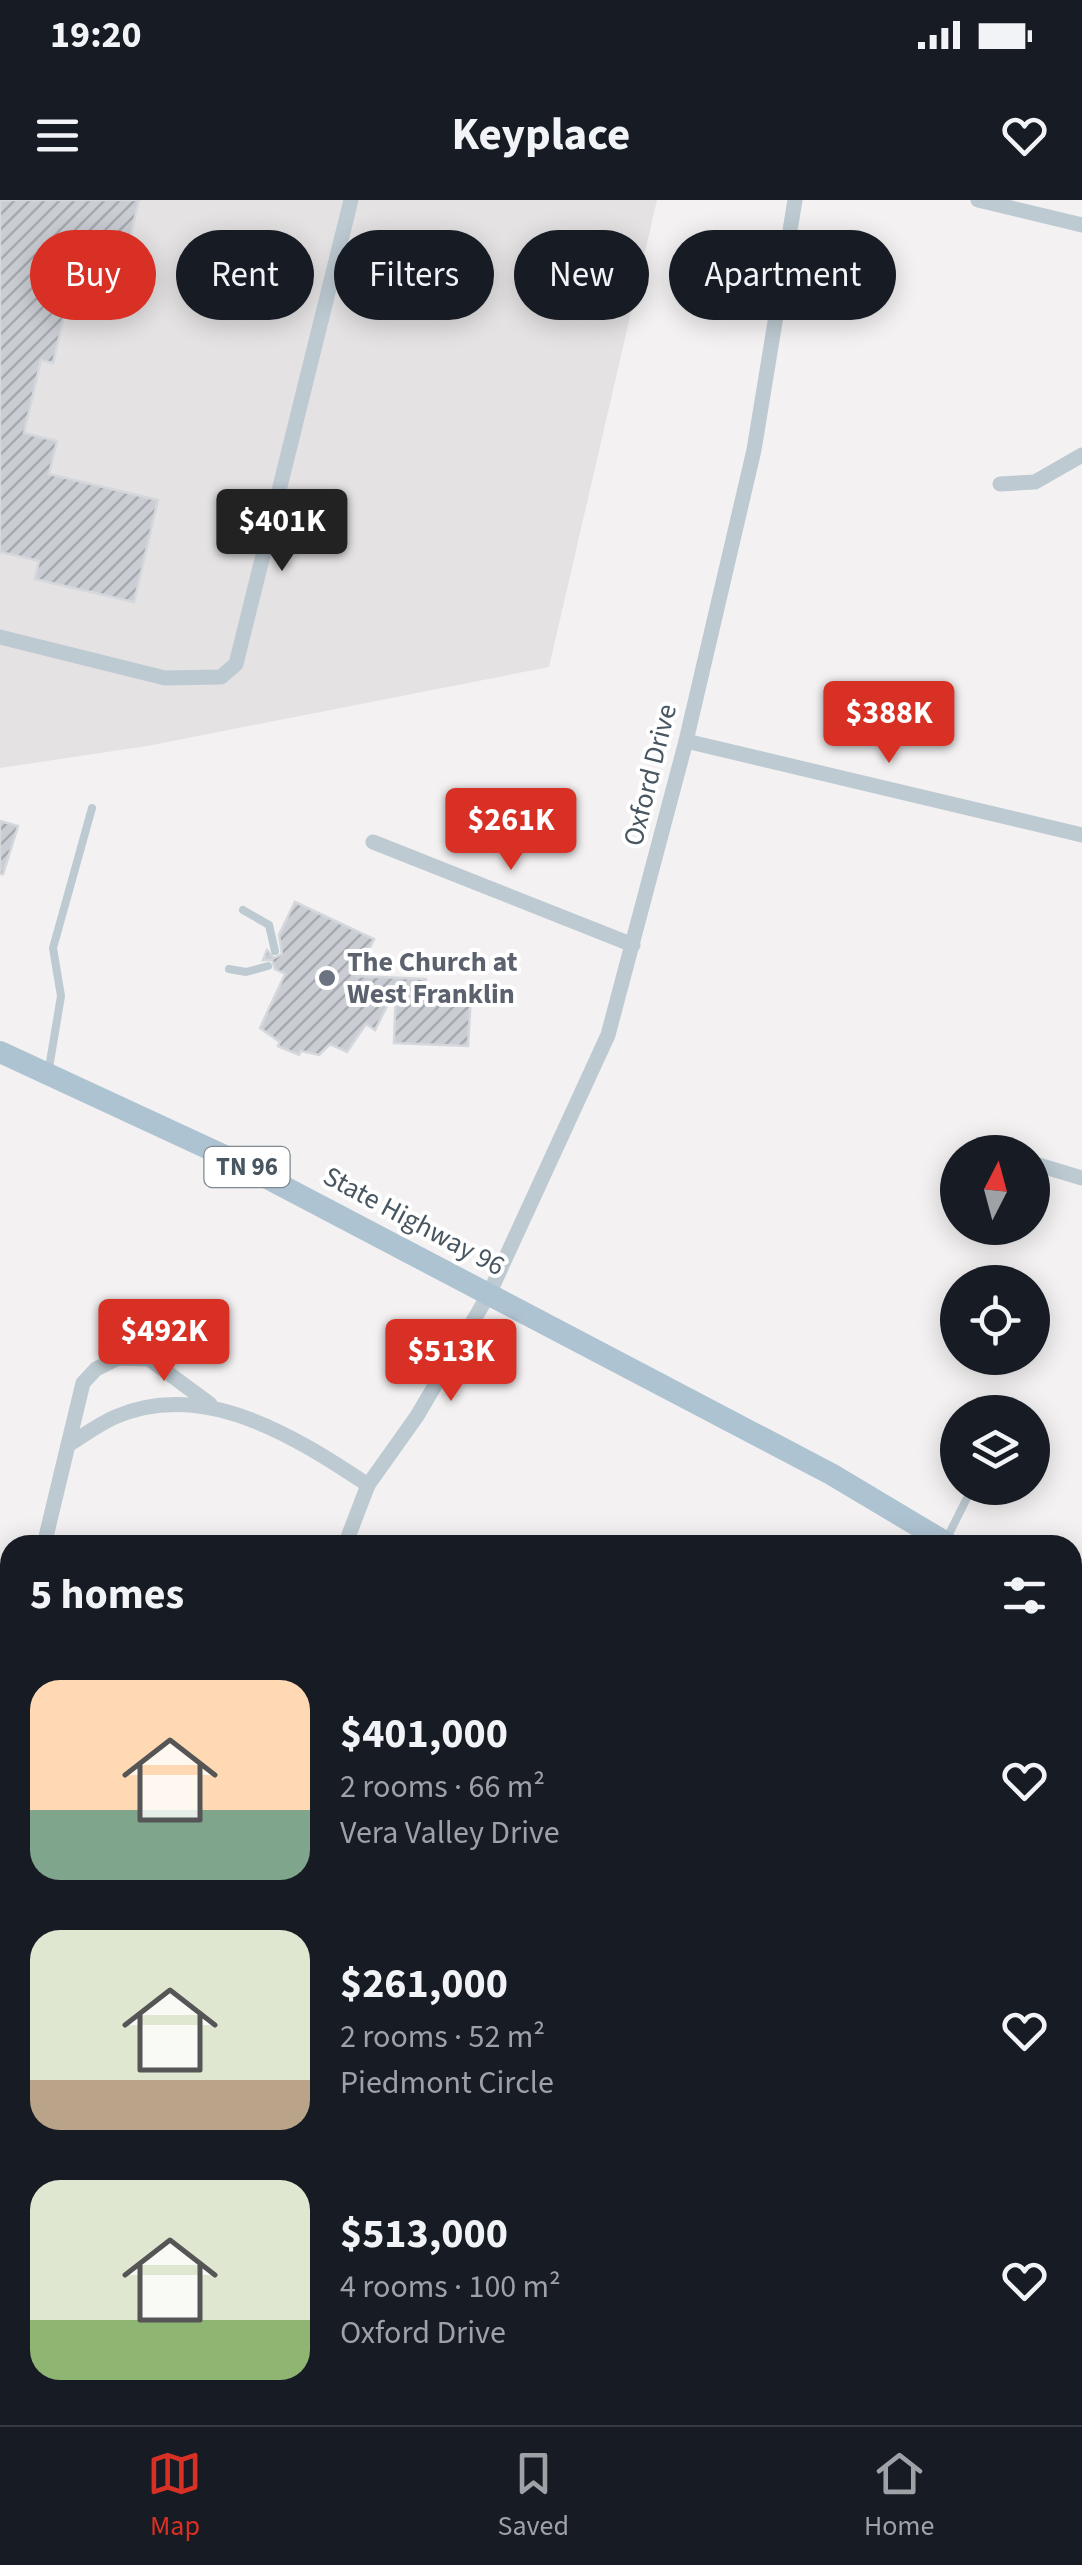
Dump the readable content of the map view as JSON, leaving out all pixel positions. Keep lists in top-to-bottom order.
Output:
{
  "streets": {
    "main road": ["TN 96", "State Highway 96"],
    "street": ["Oxford Drive"]
  },
  "crossings": [
    ["Oxford Drive", "State Highway 96"]
  ],
  "places": ["The Church at West Franklin"],
  "north": "top",
  "page": {
    "status": "19:20",
    "header": "Keyplace",
    "chip": [
      "Buy",
      "Rent",
      "Filters",
      "New",
      "Apartment"
    ],
    "price": [
      "$401K",
      "$388K",
      "$261K",
      "$492K",
      "$513K"
    ],
    "heading": "5 homes",
    "list": [
      {
        "name": "$401,000",
        "note": "2 rooms · 66 m² · Vera Valley Drive"
      },
      {
        "name": "$261,000",
        "note": "2 rooms · 52 m² · Piedmont Circle"
      },
      {
        "name": "$513,000",
        "note": "4 rooms · 100 m² · Oxford Drive"
      }
    ],
    "tabs": ["Map", "Saved", "Home"]
  }
}
